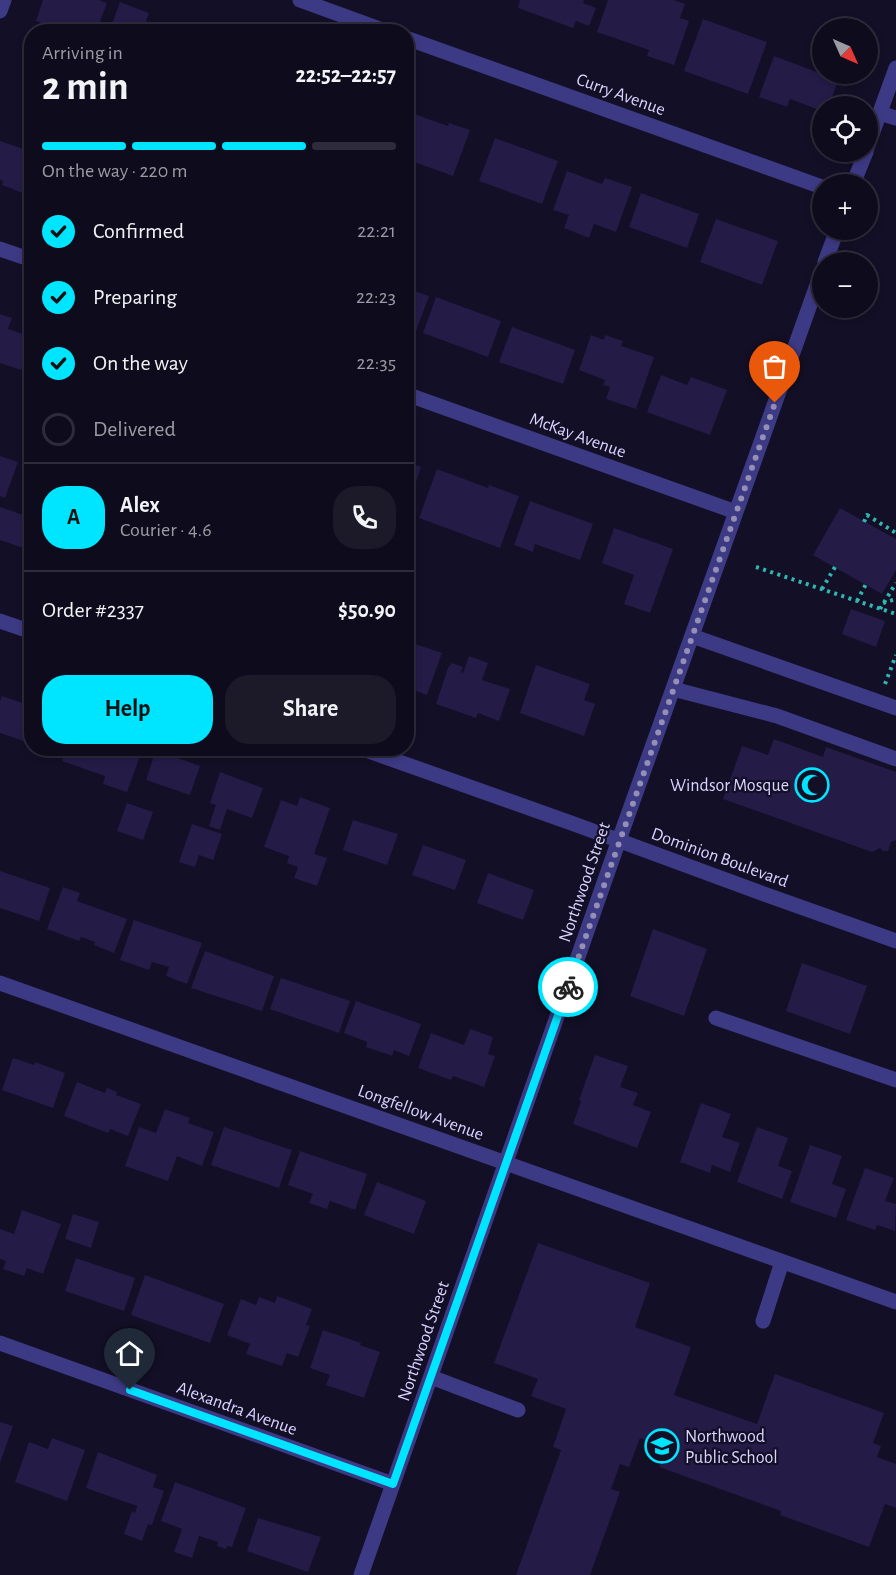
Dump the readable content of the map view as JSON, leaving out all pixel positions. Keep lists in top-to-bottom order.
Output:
{
  "streets": {
    "street": [
      "Curry Avenue",
      "McKay Avenue",
      "Dominion Boulevard",
      "Northwood Street",
      "Longfellow Avenue",
      "Alexandra Avenue"
    ]
  },
  "crossings": [
    ["McKay Avenue", "Northwood Street"],
    ["Dominion Boulevard", "Northwood Street"],
    ["Northwood Street", "Longfellow Avenue"],
    ["Northwood Street", "Alexandra Avenue"]
  ],
  "places": {
    "mosque": ["Windsor Mosque"],
    "school or university": ["Northwood Public School"]
  },
  "north": "bottom right",
  "page": {
    "map_buttons": ["+", "−"],
    "heading": ["2 min", "Arriving in", "22:52–22:57"],
    "panel": [
      "Alex",
      "Courier · 4.6",
      "Order #2337",
      "$50.90"
    ],
    "bar": "On the way · 220 m",
    "list": [
      ["Confirmed", "22:21"],
      ["Preparing", "22:23"],
      ["On the way", "22:35"],
      "Delivered"
    ],
    "round": "A",
    "buttons": ["Help", "Share"]
  }
}
